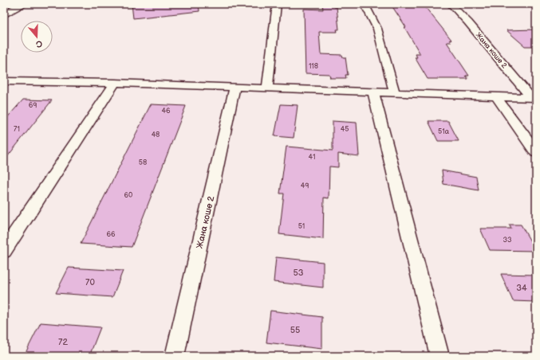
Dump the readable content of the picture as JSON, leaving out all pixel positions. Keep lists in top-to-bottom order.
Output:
{
  "streets": {
    "street": ["Жана коше 2"]
  },
  "house_numbers": [
    "118",
    "69",
    "46",
    "71",
    "45",
    "51а",
    "48",
    "41",
    "58",
    "49",
    "60",
    "51",
    "66",
    "33",
    "53",
    "70",
    "34",
    "55",
    "72"
  ],
  "north": "bottom"
}
